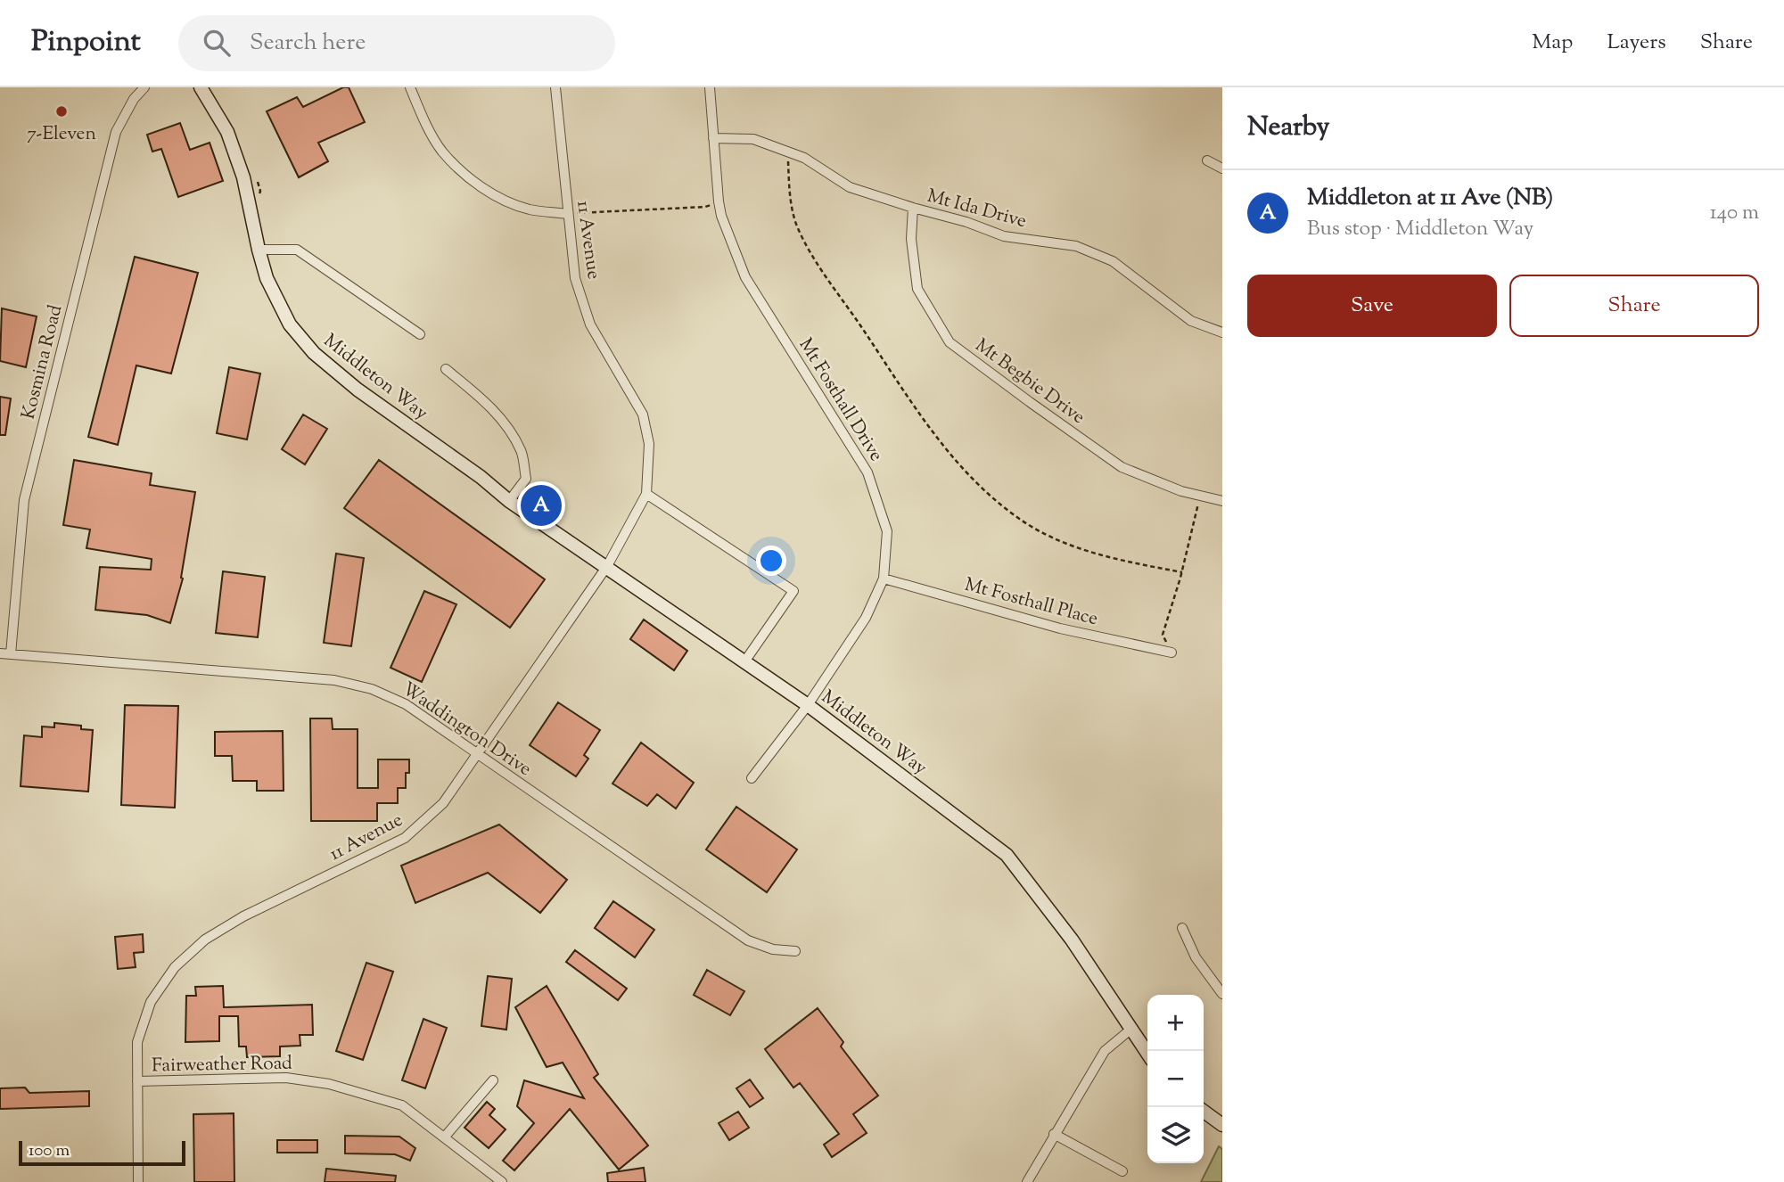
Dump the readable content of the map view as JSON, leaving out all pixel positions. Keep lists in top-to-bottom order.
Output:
{
  "streets": {
    "street": [
      "Mt Ida Drive",
      "11 Avenue",
      "Kosmina Road",
      "Middleton Way",
      "Mt Begbie Drive",
      "Mt Fosthall Drive",
      "Mt Fosthall Place",
      "Waddington Drive",
      "Fairweather Road"
    ]
  },
  "crossings": [
    ["Mt Ida Drive", "Mt Begbie Drive"],
    ["Mt Ida Drive", "Mt Fosthall Drive"],
    ["11 Avenue", "Middleton Way"],
    ["11 Avenue", "Waddington Drive"],
    ["11 Avenue", "Fairweather Road"],
    ["Kosmina Road", "Waddington Drive"],
    ["Middleton Way", "Mt Fosthall Drive"],
    ["Mt Fosthall Drive", "Mt Fosthall Place"]
  ],
  "places": ["7-Eleven"],
  "scale_bar": "100 m",
  "page": {
    "header": "Pinpoint",
    "search": "Search here",
    "nav": ["Map", "Layers", "Share"],
    "heading": "Nearby",
    "list": [
      {
        "mark": "A",
        "name": "Middleton at 11 Ave (NB)",
        "note": "Bus stop · Middleton Way",
        "value": "140 m"
      }
    ],
    "buttons": ["Save", "Share"],
    "pins": "A",
    "map_buttons": ["+", "−"],
    "scale": "100 m"
  }
}
